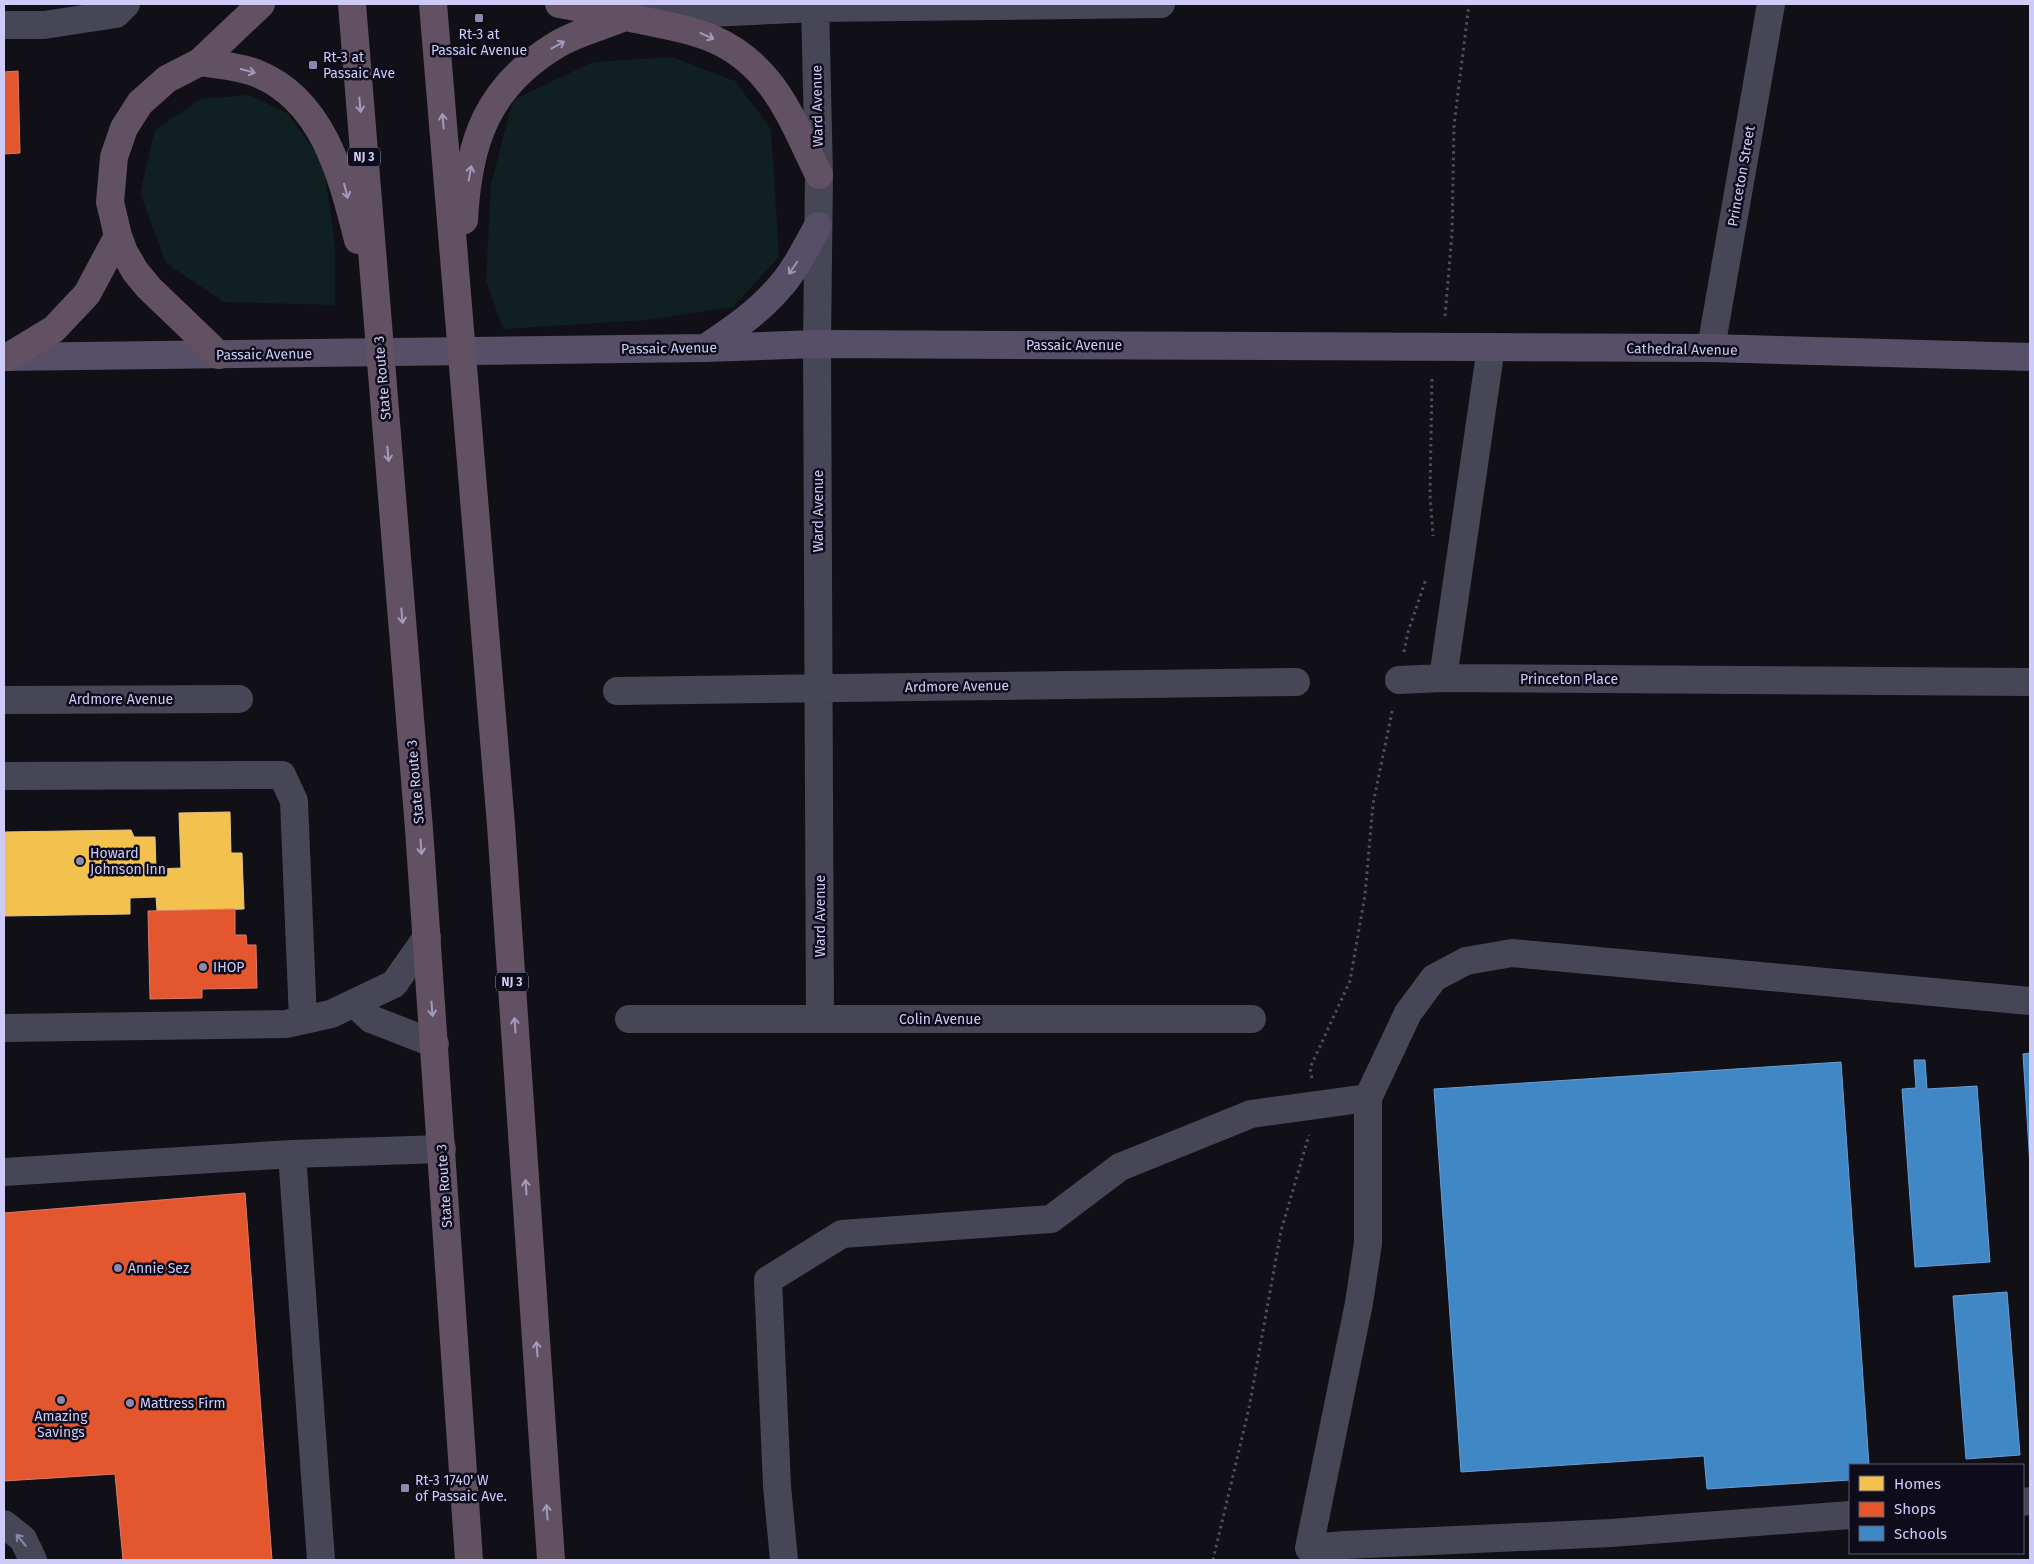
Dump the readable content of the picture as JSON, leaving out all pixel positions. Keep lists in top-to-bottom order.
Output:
{
  "streets": {
    "highway": ["NJ 3", "State Route 3"],
    "main road": ["Passaic Avenue", "Cathedral Avenue"],
    "street": [
      "Ward Avenue",
      "Princeton Street",
      "Princeton Place",
      "Ardmore Avenue",
      "Colin Avenue"
    ]
  },
  "crossings": [
    ["Ward Avenue", "Passaic Avenue"],
    ["Ward Avenue", "Ardmore Avenue"],
    ["Ward Avenue", "Colin Avenue"],
    ["Princeton Street", "Cathedral Avenue"],
    ["Passaic Avenue", "Cathedral Avenue"]
  ],
  "places": {
    "transit": ["Rt-3 at Passaic Avenue", "Rt-3 at Passaic Ave", "Rt-3 1740' W of Passaic Ave."],
    "other": [
      "Howard Johnson Inn",
      "IHOP",
      "Annie Sez",
      "Amazing Savings",
      "Mattress Firm"
    ]
  },
  "legend": ["Homes", "Shops", "Schools"]
}
